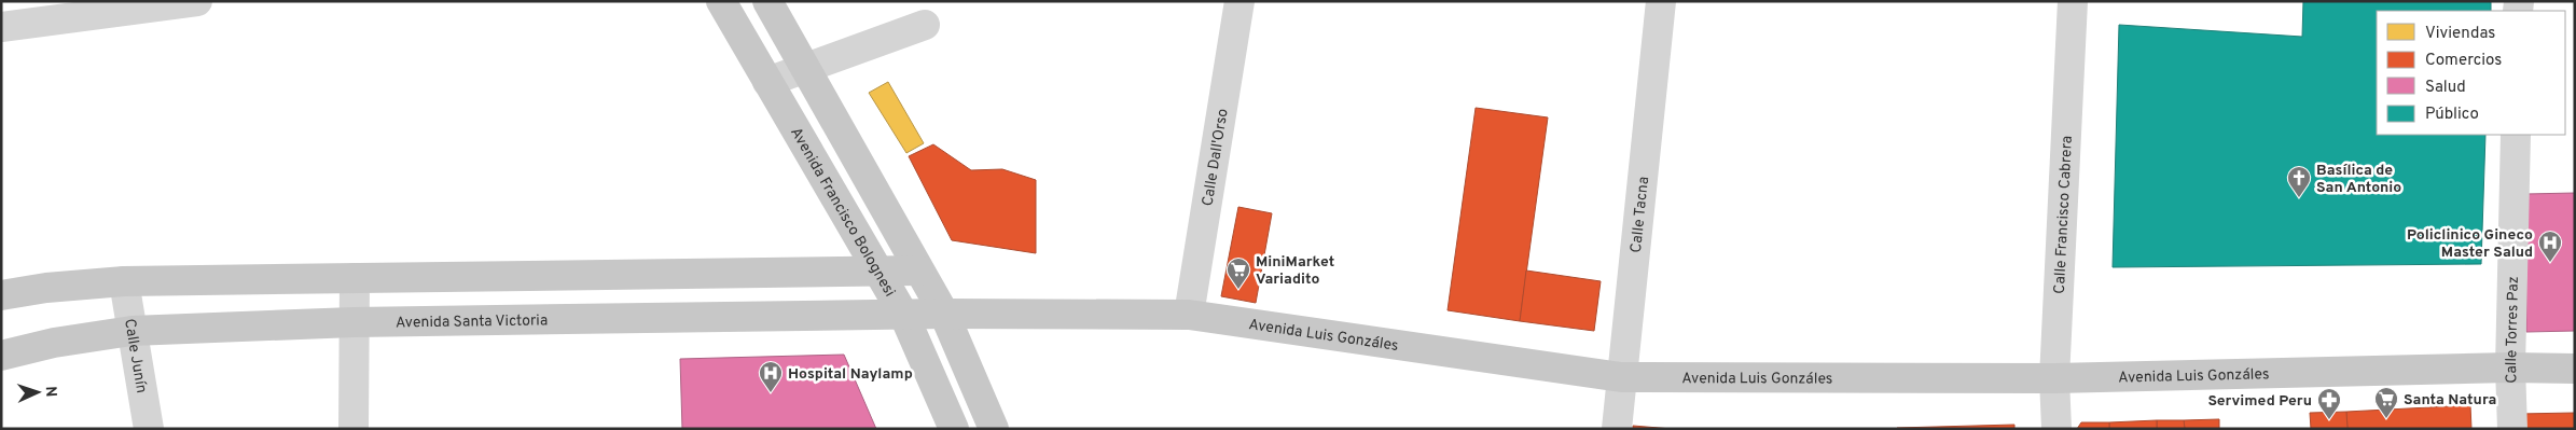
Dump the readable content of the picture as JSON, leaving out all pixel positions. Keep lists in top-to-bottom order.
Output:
{
  "streets": {
    "main road": ["Avenida Francisco Bolognesi", "Avenida Santa Victoria", "Avenida Luis Gonzáles"],
    "street": [
      "Calle Dall'Orso",
      "Calle Tacna",
      "Calle Francisco Cabrera",
      "Calle Torres Paz",
      "Calle Junín"
    ]
  },
  "crossings": [
    ["Calle Dall'Orso", "Avenida Luis Gonzáles"],
    ["Avenida Francisco Bolognesi", "Avenida Santa Victoria"],
    ["Calle Tacna", "Avenida Luis Gonzáles"],
    ["Calle Francisco Cabrera", "Avenida Luis Gonzáles"],
    ["Avenida Santa Victoria", "Avenida Luis Gonzáles"],
    ["Avenida Santa Victoria", "Calle Junín"],
    ["Calle Torres Paz", "Avenida Luis Gonzáles"]
  ],
  "places": {
    "church": ["Basílica de San Antonio"],
    "hospital": ["Policlinico Gineco Master Salud", "Hospital Naylamp"],
    "supermarket": ["MiniMarket Variadito", "Santa Natura"],
    "pharmacy": ["Servimed Peru"]
  },
  "legend": [
    "Viviendas",
    "Comercios",
    "Salud",
    "Público"
  ],
  "north": "right"
}
